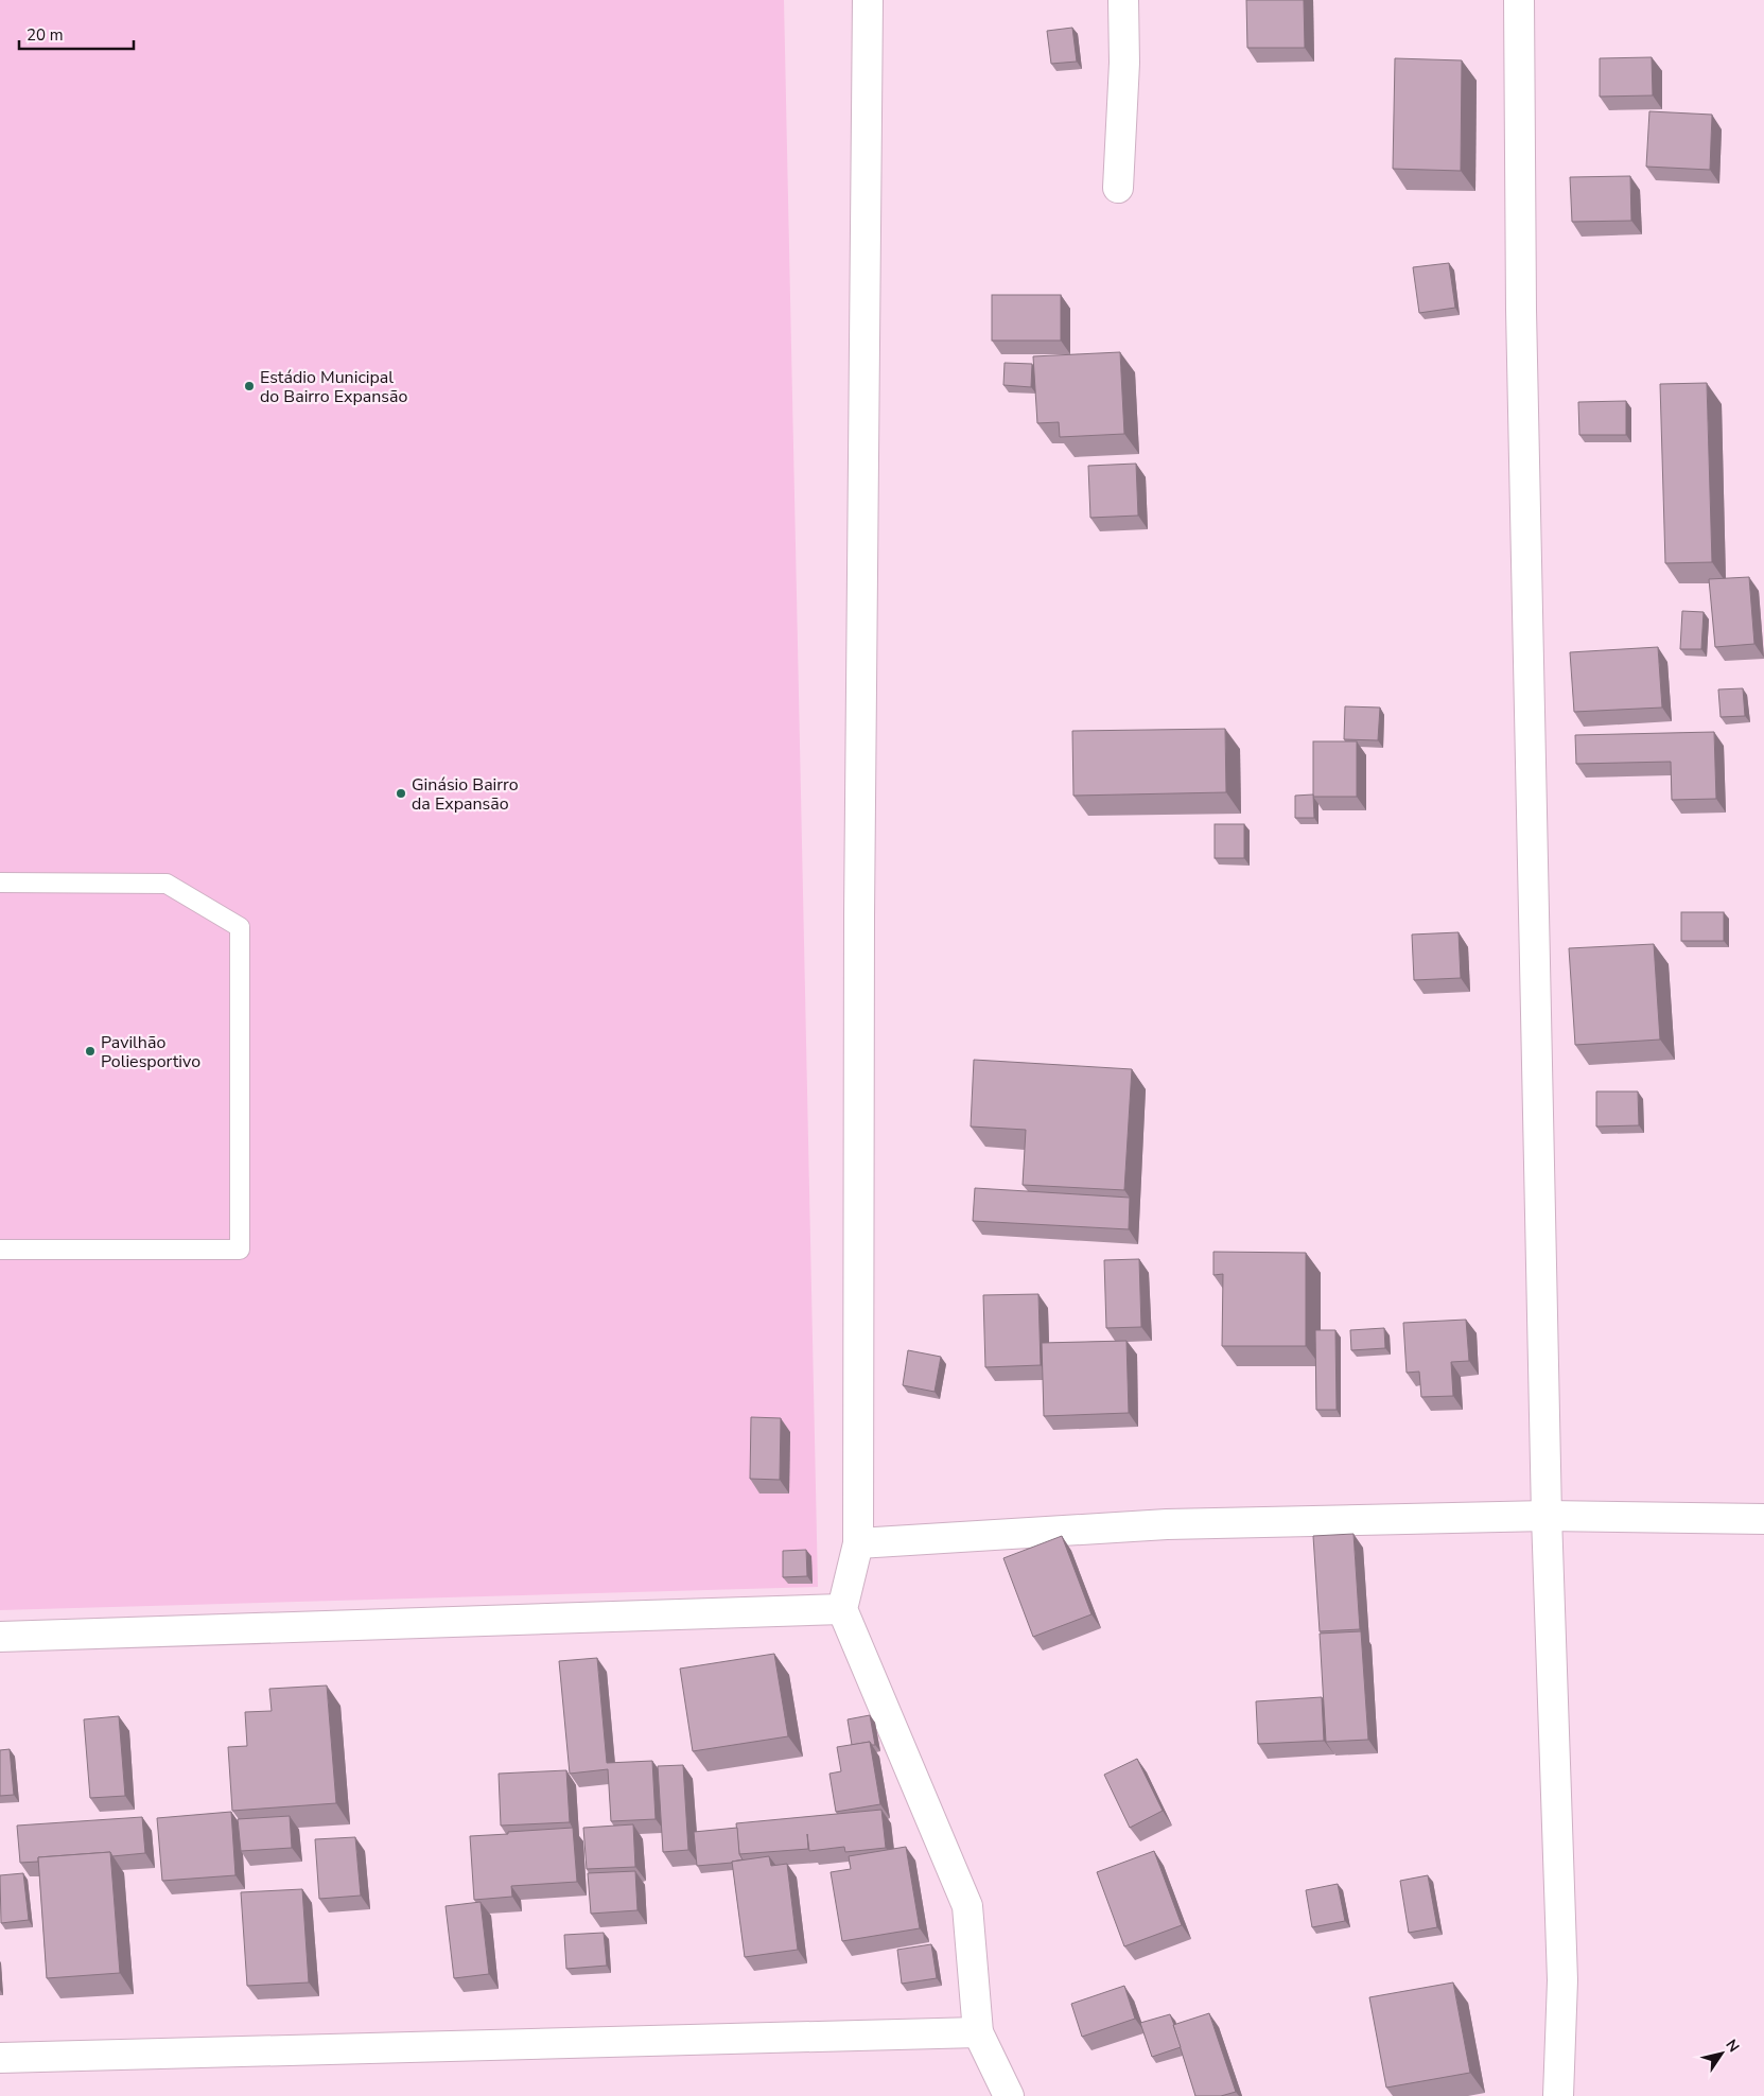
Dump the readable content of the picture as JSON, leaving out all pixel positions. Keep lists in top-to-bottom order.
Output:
{
  "places": ["Estádio Municipal do Bairro Expansão", "Ginásio Bairro da Expansão", "Pavilhão Poliesportivo"],
  "scale_bar": "20 m",
  "north": "top right"
}
